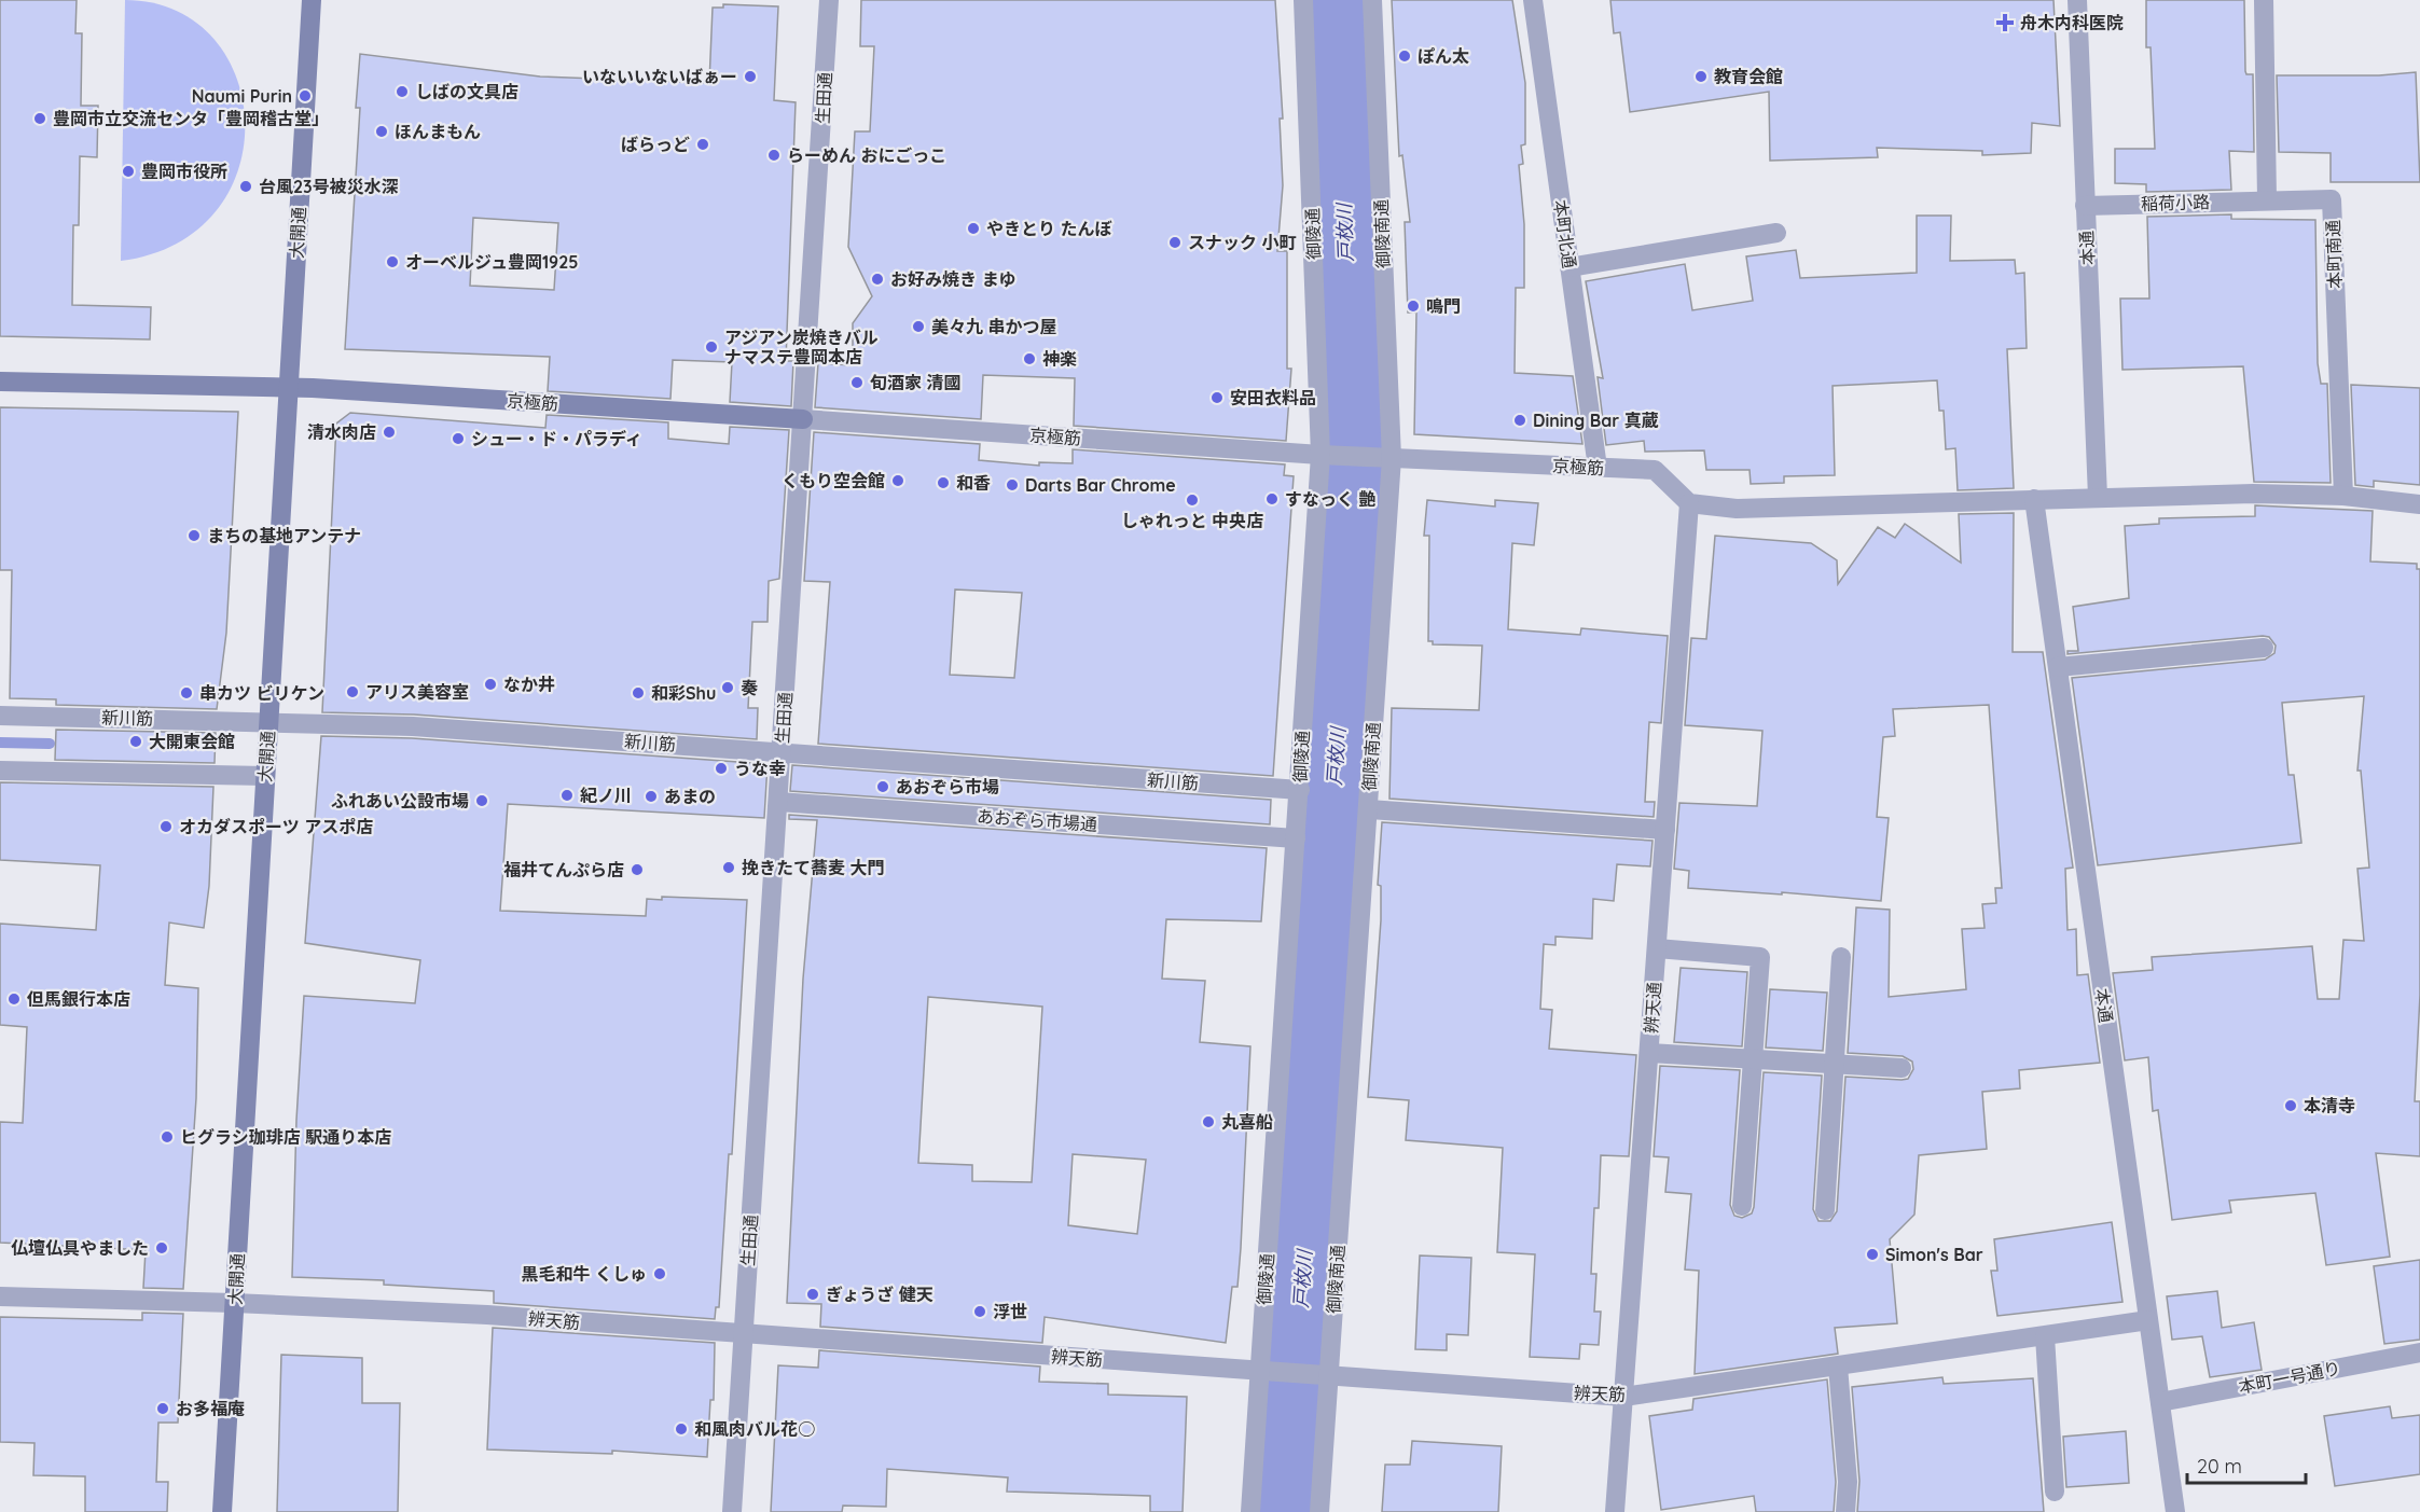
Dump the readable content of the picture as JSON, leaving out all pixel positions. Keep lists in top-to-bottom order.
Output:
{
  "streets": {
    "street": [
      "生田通",
      "稲荷小路",
      "大開通",
      "御陵通",
      "御陵南通",
      "本町北通",
      "本通",
      "本町南通",
      "京極筋",
      "新川筋",
      "あおぞら市場通",
      "辨天通",
      "辨天筋",
      "本町一号通り"
    ]
  },
  "crossings": [
    ["生田通", "京極筋"],
    ["生田通", "新川筋"],
    ["生田通", "あおぞら市場通"],
    ["生田通", "辨天筋"],
    ["稲荷小路", "本通"],
    ["稲荷小路", "本町南通"],
    ["大開通", "京極筋"],
    ["大開通", "新川筋"],
    ["大開通", "辨天筋"],
    ["御陵通", "京極筋"],
    ["御陵通", "新川筋"],
    ["御陵通", "あおぞら市場通"],
    ["御陵通", "辨天筋"],
    ["御陵南通", "京極筋"],
    ["御陵南通", "辨天筋"],
    ["本町北通", "京極筋"],
    ["本通", "辨天筋"],
    ["本通", "本町一号通り"],
    ["京極筋", "辨天通"],
    ["辨天通", "辨天筋"]
  ],
  "water": ["戸枚川"],
  "places": {
    "health": ["舟木内科医院"],
    "other": [
      "ぽん太",
      "いないいないばぁー",
      "教育会館",
      "しばの文具店",
      "Naumi Purin",
      "豊岡市立交流センタ「豊岡稽古堂」",
      "ほんまもん",
      "ばらっど",
      "らーめん おにごっこ",
      "豊岡市役所",
      "台風23号被災水深",
      "やきとり たんぼ",
      "スナック 小町",
      "オーベルジュ豊岡1925",
      "お好み焼き まゆ",
      "鳴門",
      "美々九 串かつ屋",
      "アジアン炭焼きバル ナマステ豊岡本店",
      "神楽",
      "旬酒家 清國",
      "安田衣料品",
      "Dining Bar 真蔵",
      "清水肉店",
      "シュー・ド・パラディ",
      "くもり空会館",
      "和香",
      "Darts Bar Chrome",
      "すなっく 艶",
      "しゃれっと 中央店",
      "まちの基地アンテナ",
      "なか井",
      "奏",
      "アリス美容室",
      "串カツ ビリケン",
      "和彩Shu",
      "大開東会館",
      "うな幸",
      "あおぞら市場",
      "紀ノ川",
      "あまの",
      "ふれあい公設市場",
      "オカダスポーツ アスポ店",
      "挽きたて蕎麦 大門",
      "福井てんぷら店",
      "但馬銀行本店",
      "本清寺",
      "丸喜船",
      "ヒグラシ珈琲店 駅通り本店",
      "仏壇仏具やました",
      "Simon's Bar",
      "黒毛和牛 くしゅ",
      "ぎょうざ 健天",
      "浮世",
      "お多福庵",
      "和風肉バル花○"
    ]
  },
  "scale_bar": "20 m"
}
